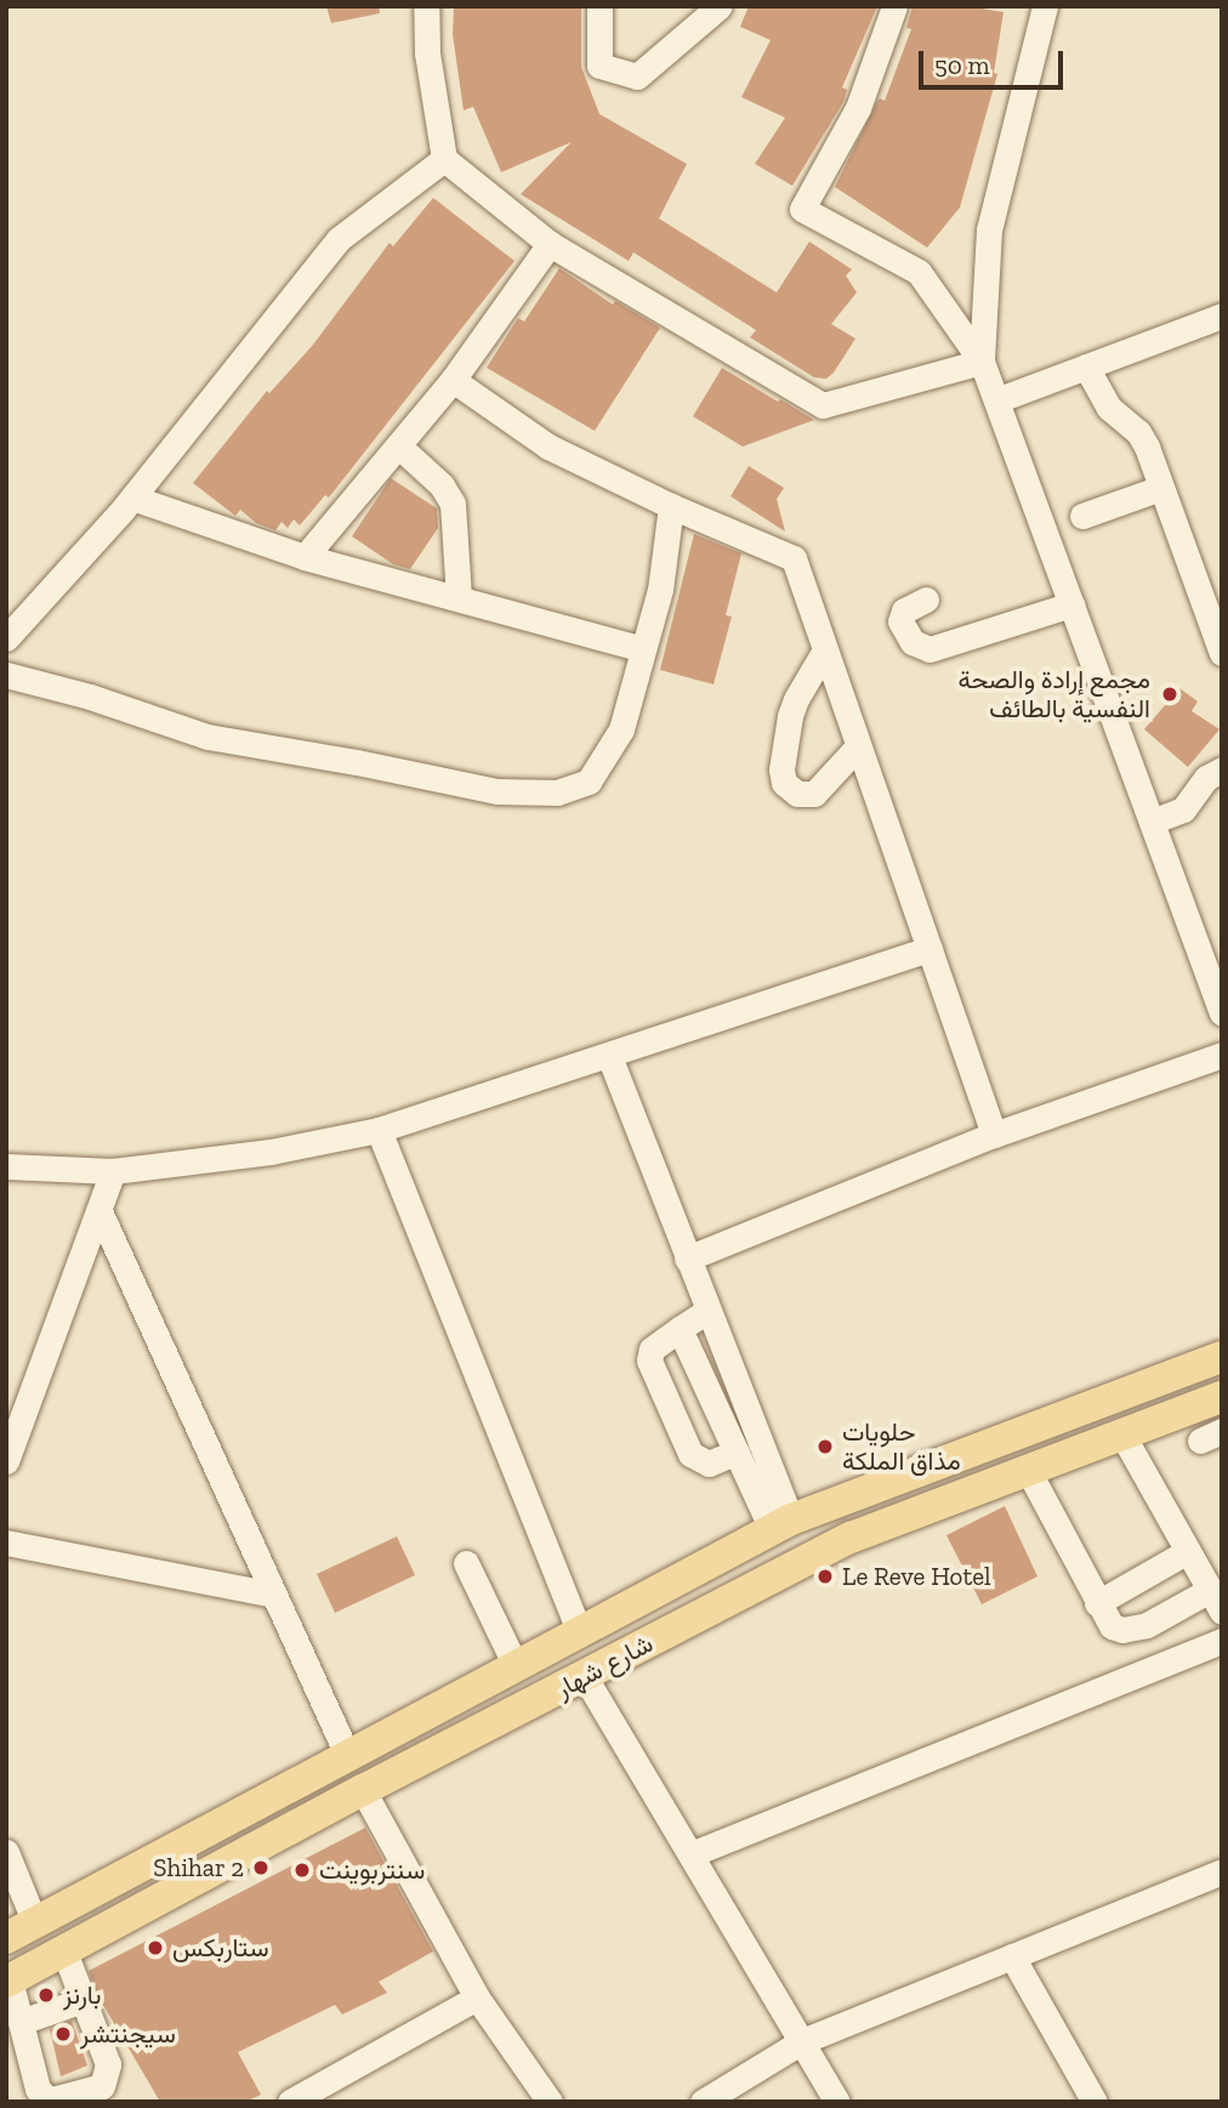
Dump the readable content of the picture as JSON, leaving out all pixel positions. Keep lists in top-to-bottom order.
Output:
{
  "streets": {
    "main road": ["شارع شهار"]
  },
  "places": [
    "مجمع إرادة والصحة النفسية بالطائف",
    "حلويات مذاق الملكة",
    "Le Reve Hotel",
    "Shihar 2",
    "سنتربوينت",
    "ستاربكس",
    "بارنز",
    "سيجنتشر"
  ],
  "scale_bar": "50 m"
}
